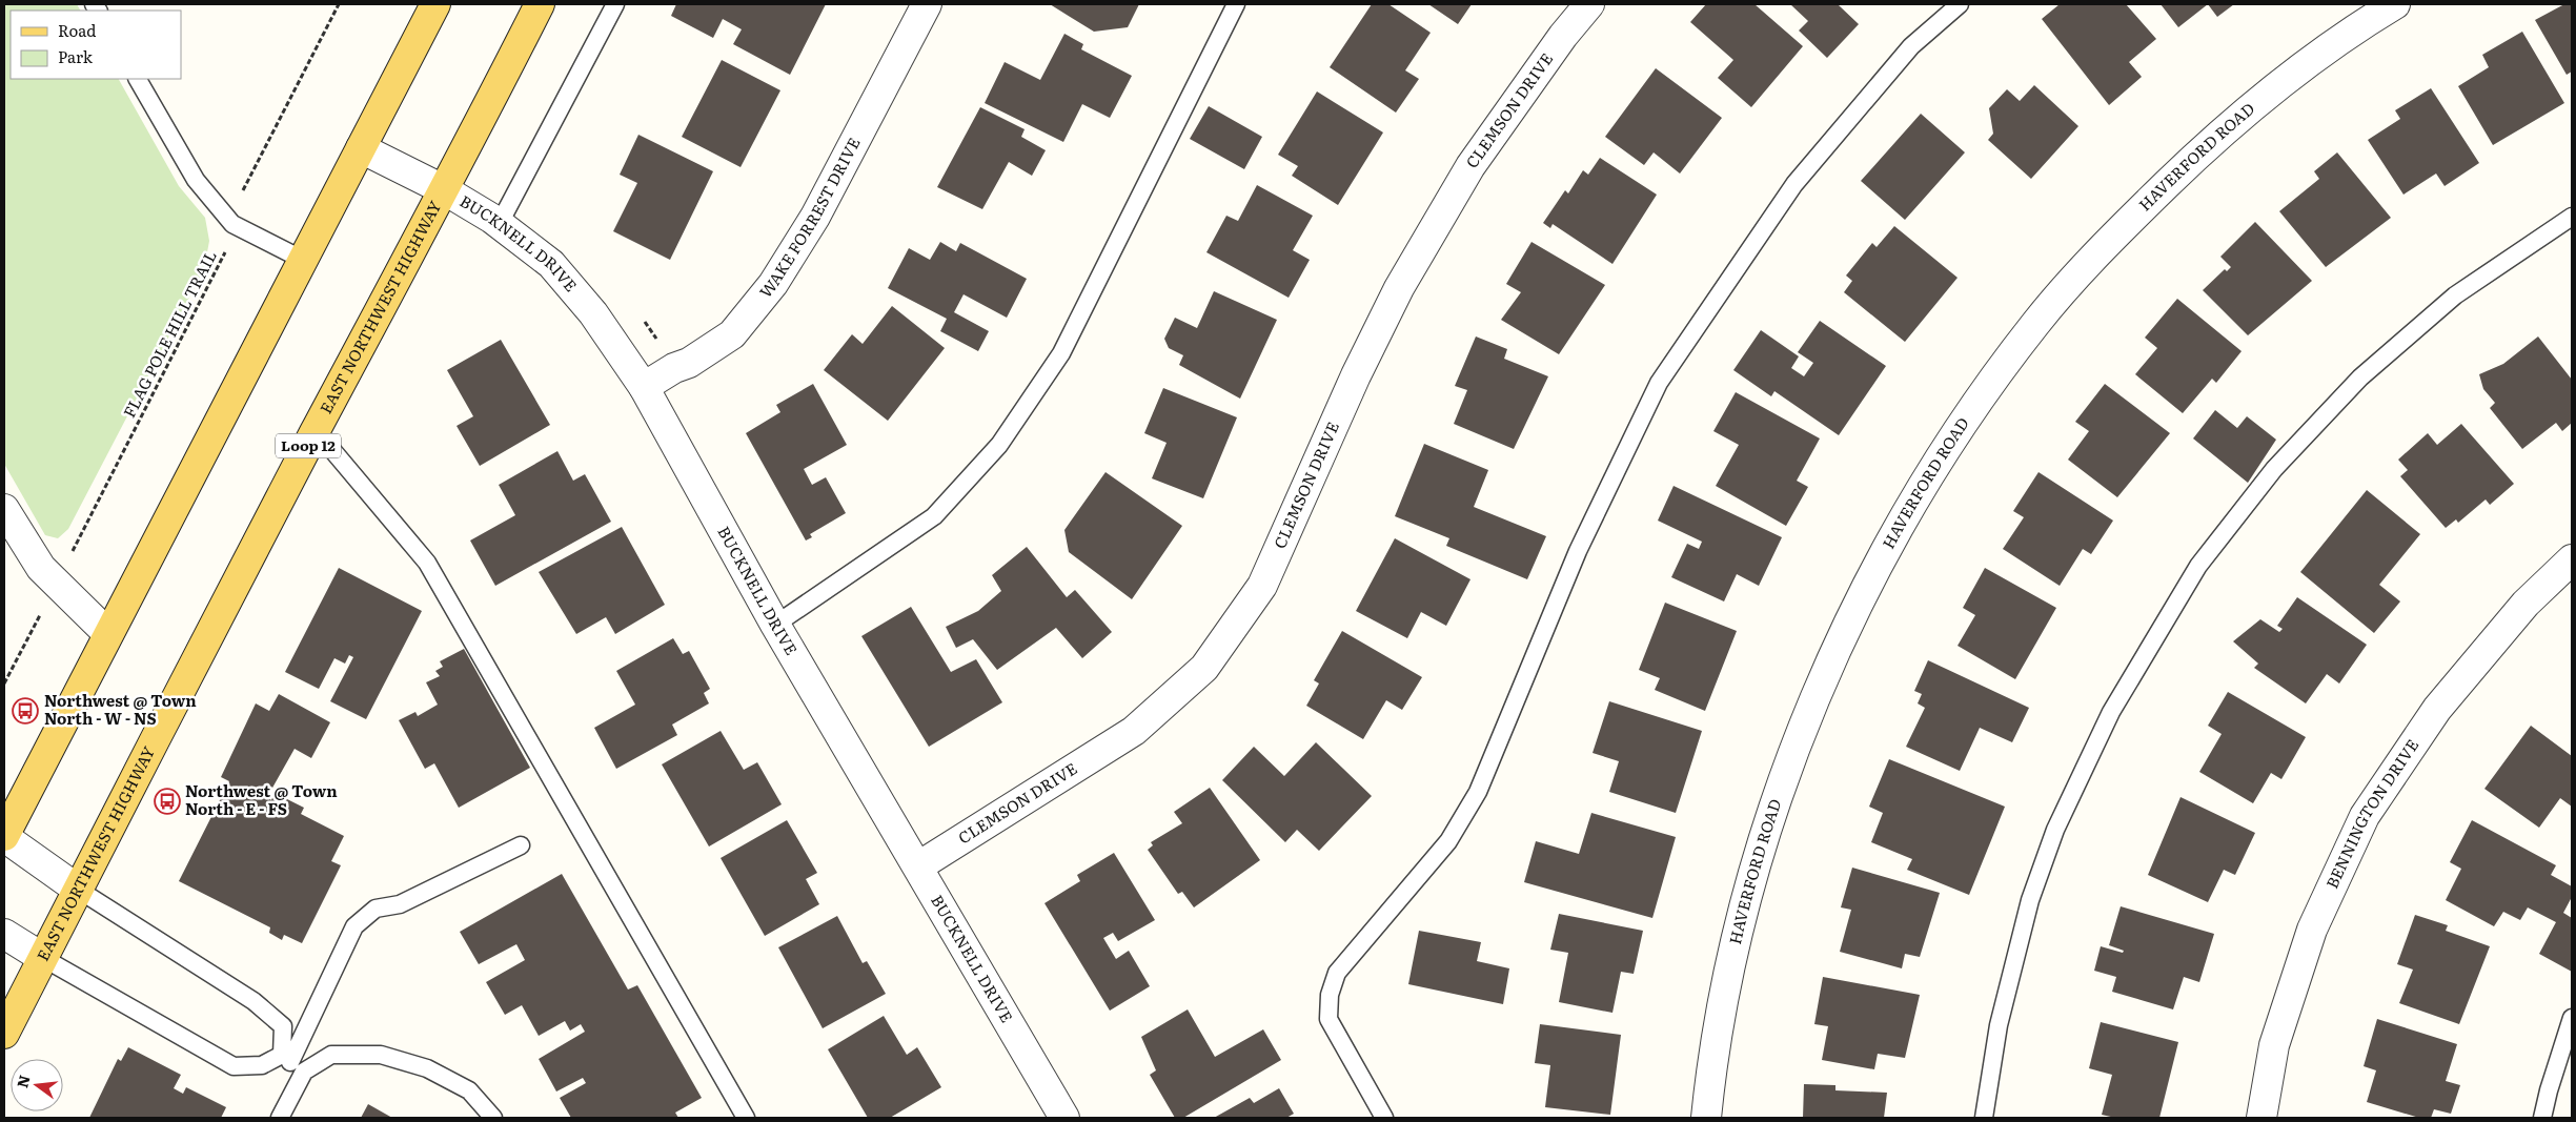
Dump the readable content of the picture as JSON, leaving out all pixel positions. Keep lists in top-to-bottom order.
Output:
{
  "streets": {
    "main road": ["EAST NORTHWEST HIGHWAY", "Loop 12"],
    "street": [
      "CLEMSON DRIVE",
      "HAVERFORD ROAD",
      "WAKE FORREST DRIVE",
      "BUCKNELL DRIVE",
      "BENNINGTON DRIVE"
    ],
    "path": ["FLAG POLE HILL TRAIL"]
  },
  "crossings": [
    ["CLEMSON DRIVE", "BUCKNELL DRIVE"],
    ["WAKE FORREST DRIVE", "BUCKNELL DRIVE"],
    ["BUCKNELL DRIVE", "EAST NORTHWEST HIGHWAY"]
  ],
  "places": {
    "bus stop": ["Northwest @ Town North - W - NS", "Northwest @ Town North - E - FS"]
  },
  "legend": ["Road", "Park"],
  "north": "left"
}
